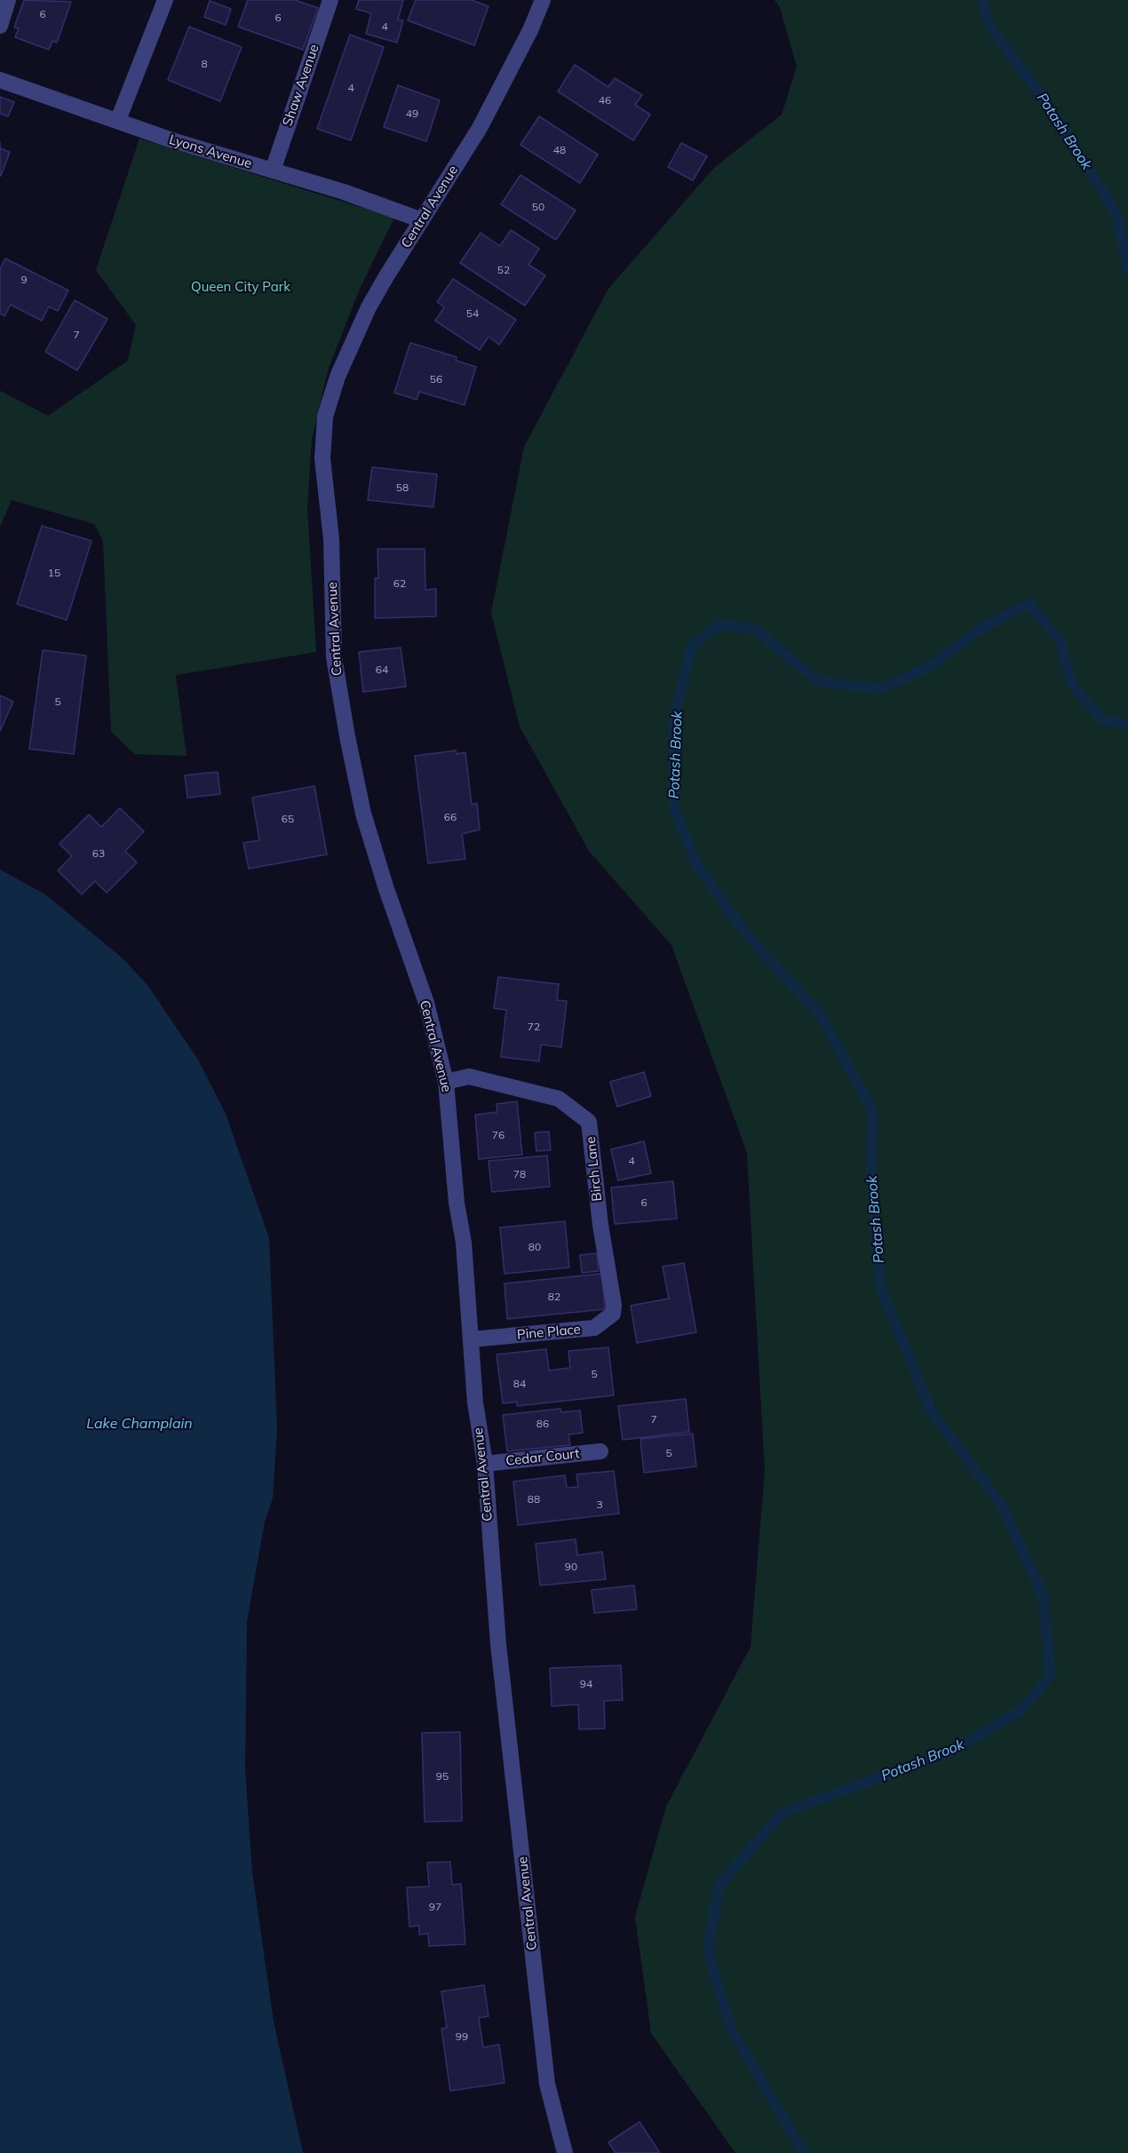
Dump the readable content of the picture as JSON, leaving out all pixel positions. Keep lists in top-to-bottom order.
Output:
{
  "streets": {
    "street": [
      "Shaw Avenue",
      "Lyons Avenue",
      "Central Avenue",
      "Birch Lane",
      "Pine Place",
      "Cedar Court"
    ]
  },
  "crossings": [
    ["Shaw Avenue", "Lyons Avenue"],
    ["Lyons Avenue", "Central Avenue"],
    ["Central Avenue", "Birch Lane"],
    ["Central Avenue", "Pine Place"],
    ["Central Avenue", "Cedar Court"],
    ["Birch Lane", "Pine Place"]
  ],
  "water": ["Potash Brook", "Lake Champlain"],
  "parks": ["Queen City Park"],
  "house_numbers": [
    "6",
    "6",
    "4",
    "8",
    "4",
    "46",
    "49",
    "48",
    "50",
    "52",
    "9",
    "54",
    "7",
    "56",
    "58",
    "15",
    "62",
    "64",
    "5",
    "66",
    "65",
    "63",
    "72",
    "76",
    "4",
    "78",
    "6",
    "80",
    "82",
    "5",
    "84",
    "7",
    "86",
    "5",
    "88",
    "3",
    "90",
    "94",
    "95",
    "97",
    "99"
  ]
}
